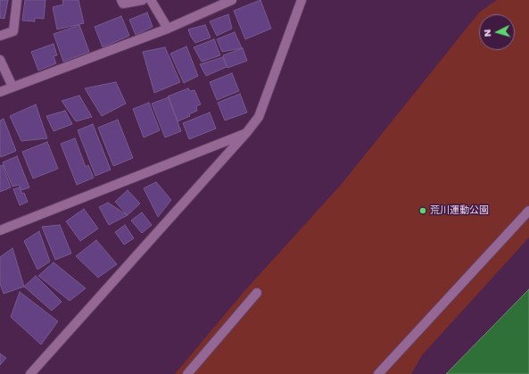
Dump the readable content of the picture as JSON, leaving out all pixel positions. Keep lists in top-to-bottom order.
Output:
{
  "places": ["荒川運動公園"],
  "north": "left"
}
